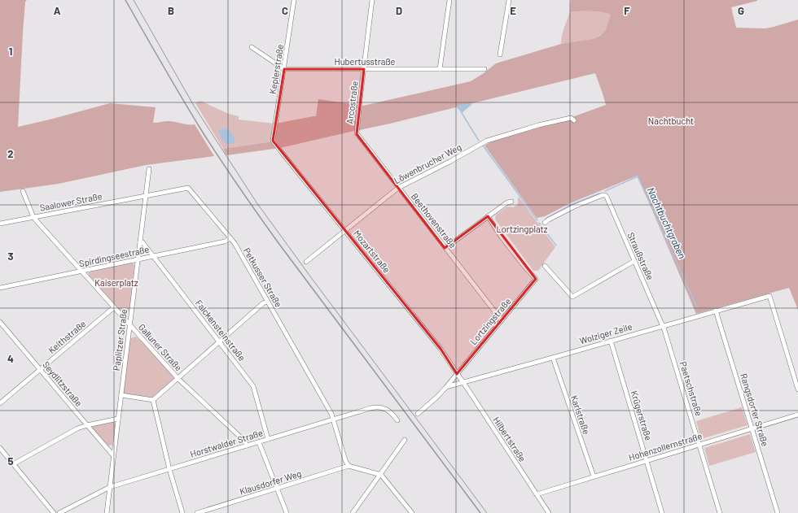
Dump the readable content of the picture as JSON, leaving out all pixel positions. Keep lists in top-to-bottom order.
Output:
{
  "streets": {
    "street": [
      "Hubertusstraße",
      "Keplerstraße",
      "Arcostraße",
      "Löwenbrucher Weg",
      "Saalower Straße",
      "Beethovenstraße",
      "Mozartstraße",
      "Spirdingseestraße",
      "Straußstraße",
      "Petkusser Straße",
      "Lortzingstraße",
      "Falckensteinstraße",
      "Wolziger Zeile",
      "Keithstraße",
      "Paplitzer Straße",
      "Galluner Straße",
      "Seydlitzstraße",
      "Paetschstraße",
      "Rangsdorfer Straße",
      "Karlstraße",
      "Krügerstraße",
      "Hilbertstraße",
      "Horstwalder Straße",
      "Hohenzollernstraße",
      "Klausdorfer Weg"
    ]
  },
  "crossings": [
    ["Hubertusstraße", "Keplerstraße"],
    ["Hubertusstraße", "Arcostraße"],
    ["Keplerstraße", "Mozartstraße"],
    ["Arcostraße", "Beethovenstraße"],
    ["Löwenbrucher Weg", "Beethovenstraße"],
    ["Löwenbrucher Weg", "Mozartstraße"],
    ["Saalower Straße", "Petkusser Straße"],
    ["Saalower Straße", "Paplitzer Straße"],
    ["Saalower Straße", "Galluner Straße"],
    ["Beethovenstraße", "Lortzingstraße"],
    ["Mozartstraße", "Lortzingstraße"],
    ["Mozartstraße", "Hilbertstraße"],
    ["Spirdingseestraße", "Petkusser Straße"],
    ["Spirdingseestraße", "Falckensteinstraße"],
    ["Spirdingseestraße", "Paplitzer Straße"],
    ["Spirdingseestraße", "Galluner Straße"],
    ["Straußstraße", "Wolziger Zeile"],
    ["Straußstraße", "Paetschstraße"],
    ["Petkusser Straße", "Paplitzer Straße"],
    ["Petkusser Straße", "Horstwalder Straße"],
    ["Petkusser Straße", "Klausdorfer Weg"],
    ["Lortzingstraße", "Hilbertstraße"],
    ["Falckensteinstraße", "Paplitzer Straße"],
    ["Falckensteinstraße", "Horstwalder Straße"],
    ["Wolziger Zeile", "Paetschstraße"],
    ["Wolziger Zeile", "Rangsdorfer Straße"],
    ["Wolziger Zeile", "Karlstraße"],
    ["Wolziger Zeile", "Krügerstraße"],
    ["Wolziger Zeile", "Hilbertstraße"],
    ["Keithstraße", "Galluner Straße"],
    ["Keithstraße", "Seydlitzstraße"],
    ["Paplitzer Straße", "Galluner Straße"],
    ["Paplitzer Straße", "Seydlitzstraße"],
    ["Paplitzer Straße", "Horstwalder Straße"],
    ["Galluner Straße", "Horstwalder Straße"],
    ["Paetschstraße", "Hohenzollernstraße"],
    ["Rangsdorfer Straße", "Hohenzollernstraße"],
    ["Karlstraße", "Hohenzollernstraße"],
    ["Krügerstraße", "Hohenzollernstraße"],
    ["Hilbertstraße", "Hohenzollernstraße"]
  ],
  "water": ["Nachtbuchtgraben"],
  "parks": ["Nachtbucht", "Lortzingplatz", "Kaiserplatz"],
  "grid": {
    "columns": [
      "A",
      "B",
      "C",
      "D",
      "E",
      "F",
      "G"
    ],
    "rows": [
      "1",
      "2",
      "3",
      "4",
      "5"
    ]
  }
}
